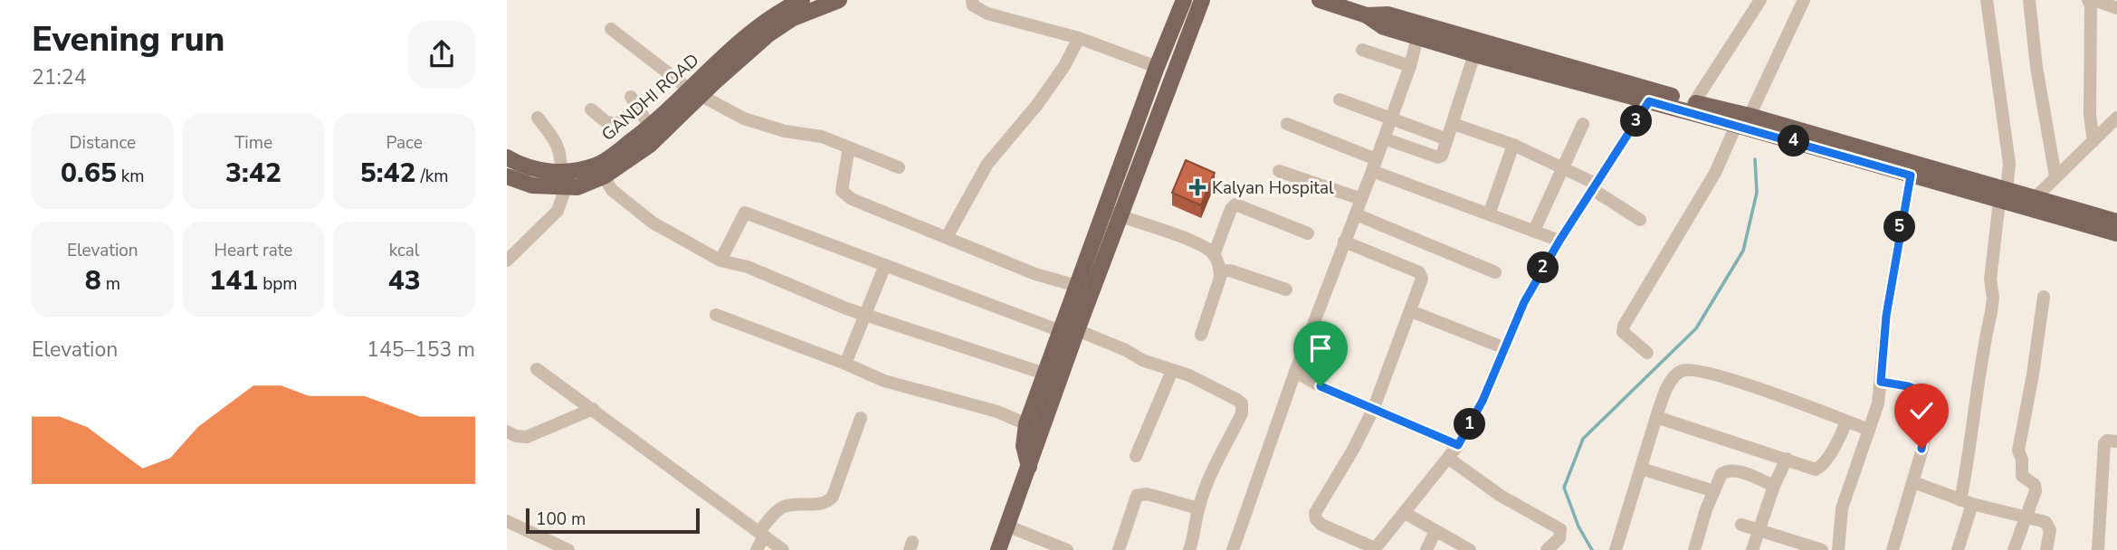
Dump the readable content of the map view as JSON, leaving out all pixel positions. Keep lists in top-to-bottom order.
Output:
{
  "streets": {
    "main road": ["GANDHI ROAD"]
  },
  "places": {
    "health": ["Kalyan Hospital"]
  },
  "scale_bar": "100 m",
  "page": {
    "heading": ["Evening run", "21:24"],
    "pins": [
      "3",
      "4",
      "5",
      "2",
      "1"
    ],
    "stats": [
      ["Distance", "0.65 km"],
      ["Time", "3:42"],
      ["Pace", "5:42 /km"],
      ["Elevation", "8 m"],
      ["Heart rate", "141 bpm"],
      ["kcal", "43"]
    ],
    "chart": ["Elevation", "145–153 m"],
    "scale": "100 m"
  }
}
